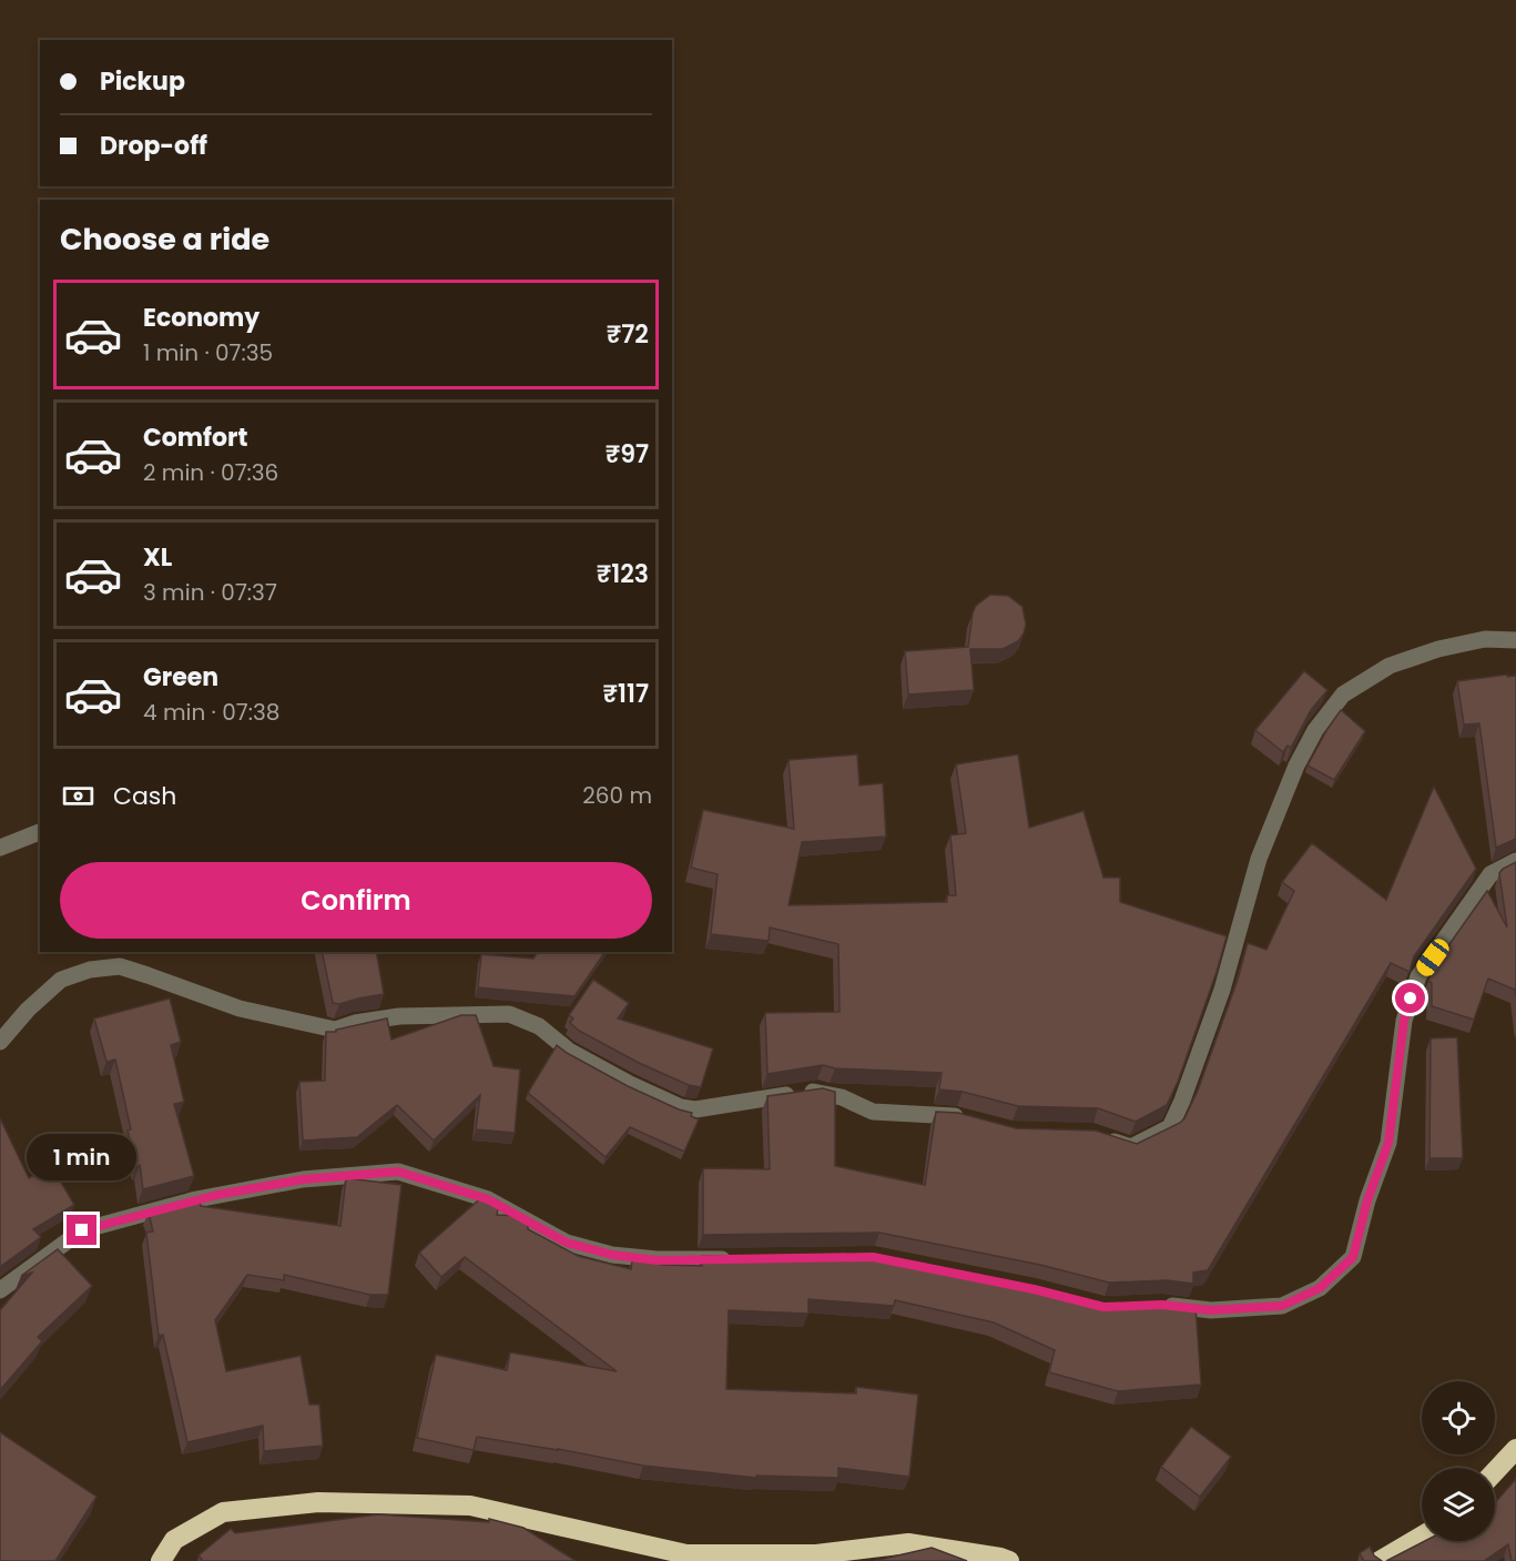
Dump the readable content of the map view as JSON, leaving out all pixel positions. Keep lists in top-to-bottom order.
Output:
{
  "page": {
    "banner": ["Pickup", "Drop-off"],
    "heading": "Choose a ride",
    "list": [
      {
        "name": "Economy",
        "note": "1 min · 07:35",
        "value": "₹72"
      },
      {
        "name": "Comfort",
        "note": "2 min · 07:36",
        "value": "₹97"
      },
      {
        "name": "XL",
        "note": "3 min · 07:37",
        "value": "₹123"
      },
      {
        "name": "Green",
        "note": "4 min · 07:38",
        "value": "₹117"
      }
    ],
    "pay": ["Cash", "260 m"],
    "buttons": "Confirm",
    "bubble": "1 min"
  }
}
